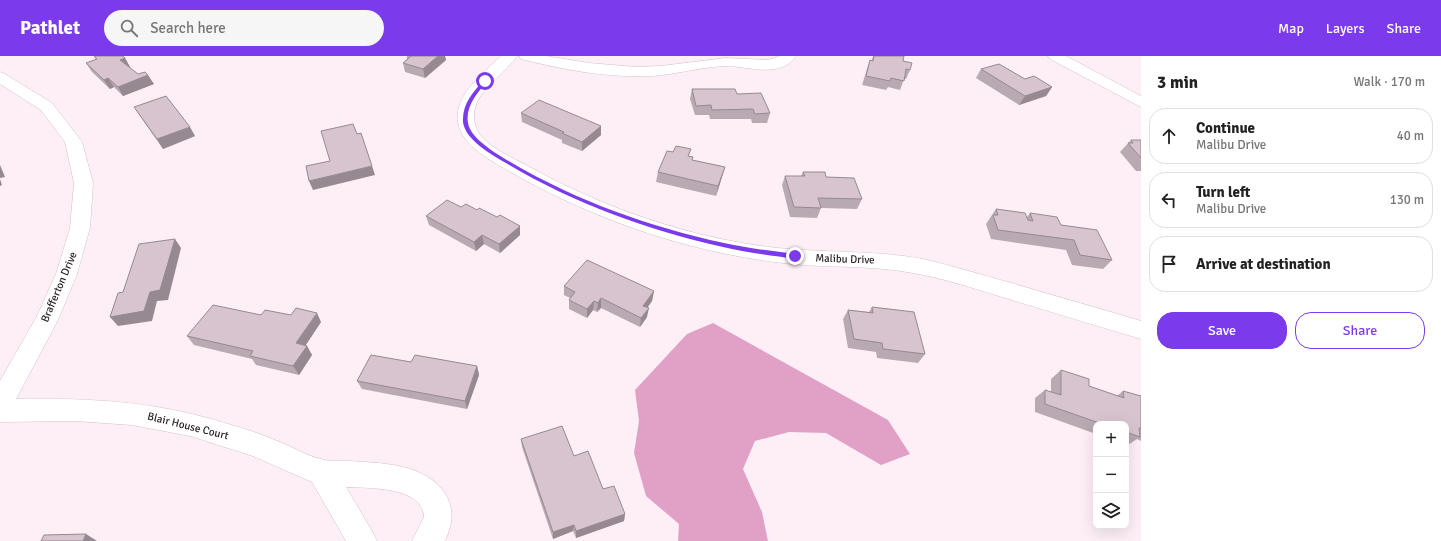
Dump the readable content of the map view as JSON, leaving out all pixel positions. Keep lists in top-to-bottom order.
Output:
{
  "streets": {
    "street": ["Malibu Drive", "Brafferton Drive", "Blair House Court"]
  },
  "page": {
    "header": "Pathlet",
    "search": "Search here",
    "nav": ["Map", "Layers", "Share"],
    "heading": ["3 min", "Walk · 170 m"],
    "list": [
      ["Continue", "Malibu Drive", "40 m"],
      ["Turn left", "Malibu Drive", "130 m"],
      "Arrive at destination"
    ],
    "buttons": ["Save", "Share"],
    "map_buttons": ["+", "−"]
  }
}
